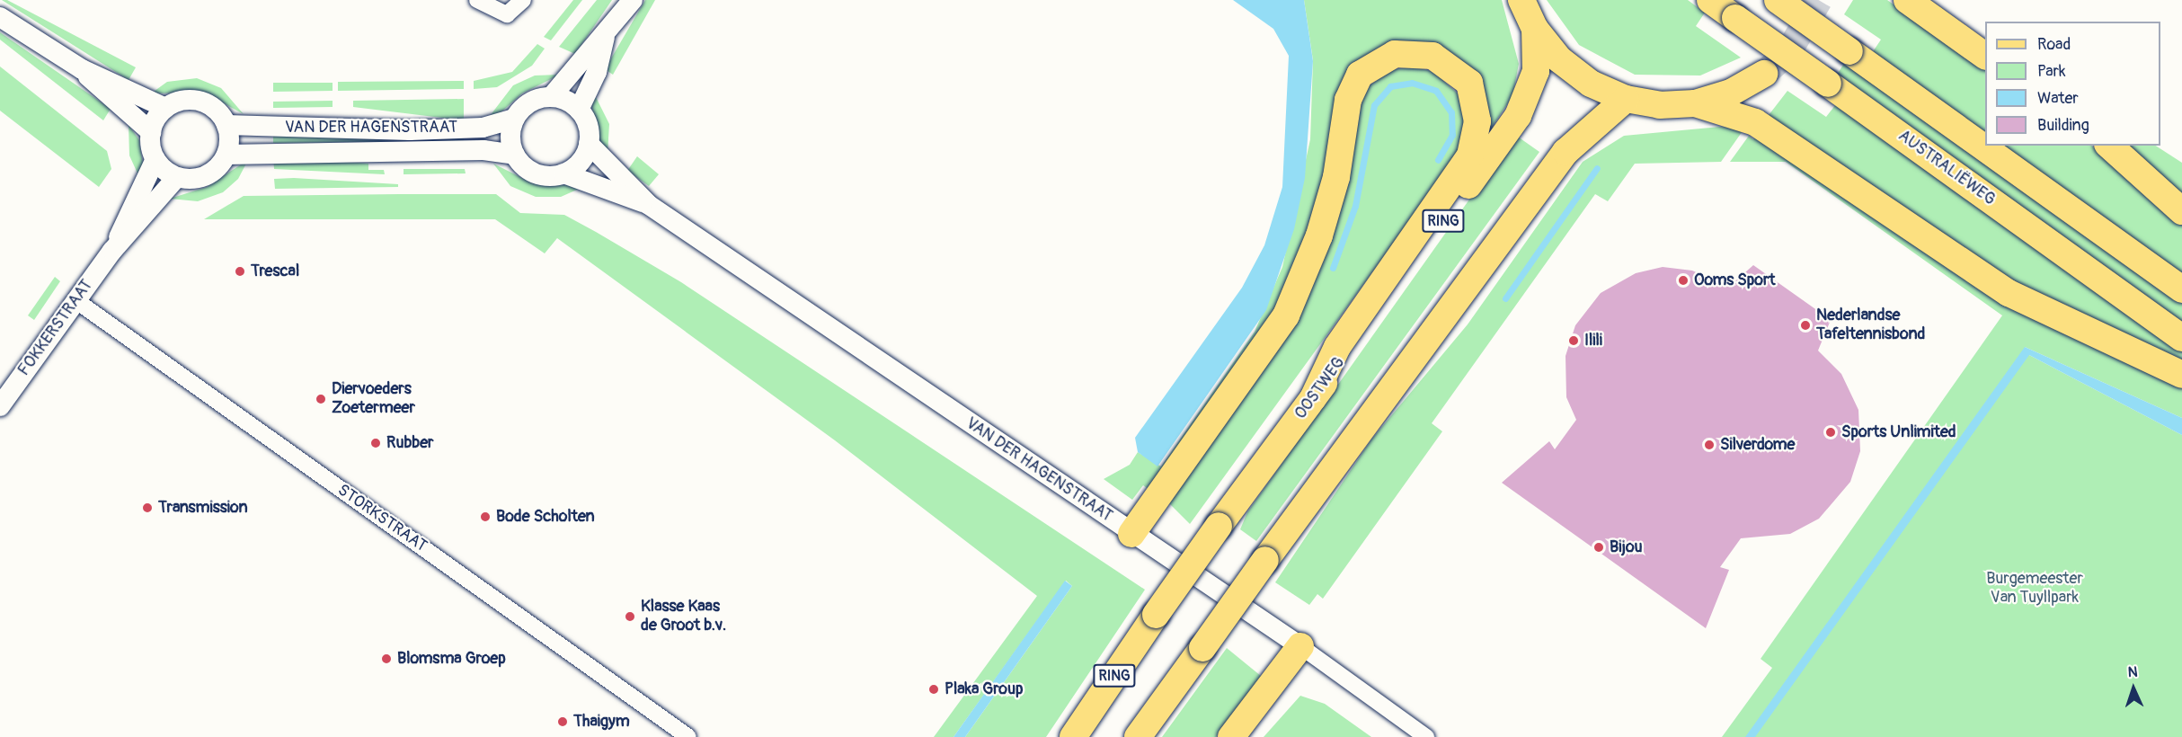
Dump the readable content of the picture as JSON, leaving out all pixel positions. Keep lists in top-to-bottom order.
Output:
{
  "streets": {
    "main road": ["AUSTRALIËWEG", "RING", "OOSTWEG"],
    "street": ["VAN DER HAGENSTRAAT", "FOKKERSTRAAT", "STORKSTRAAT"]
  },
  "crossings": [
    ["VAN DER HAGENSTRAAT", "FOKKERSTRAAT"],
    ["RING", "OOSTWEG"],
    ["FOKKERSTRAAT", "STORKSTRAAT"]
  ],
  "parks": ["Burgemeester Van Tuyllpark"],
  "places": [
    "Trescal",
    "Ooms Sport",
    "Nederlandse Tafeltennisbond",
    "Ilili",
    "Diervoeders Zoetermeer",
    "Sports Unlimited",
    "Rubber",
    "Silverdome",
    "Transmission",
    "Bode Scholten",
    "Bijou",
    "Klasse Kaas de Groot b.v.",
    "Blomsma Groep",
    "Plaka Group",
    "Thaigym"
  ],
  "legend": [
    "Road",
    "Park",
    "Water",
    "Building"
  ],
  "north": "top"
}
